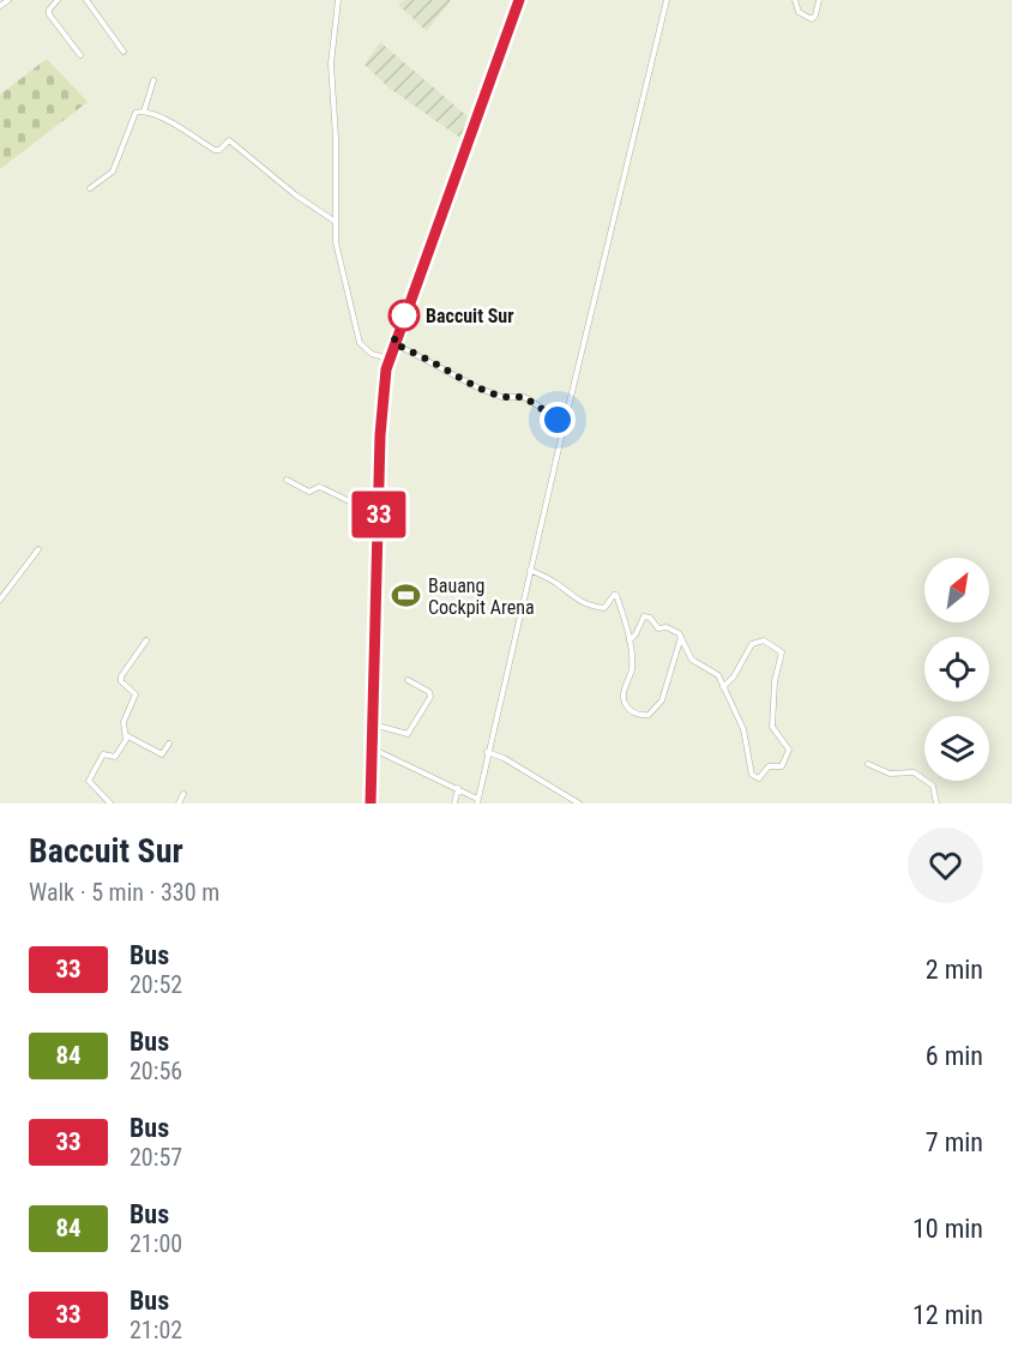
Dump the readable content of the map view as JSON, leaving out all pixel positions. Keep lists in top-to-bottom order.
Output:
{
  "places": {
    "other": ["Baccuit Sur"],
    "sports": ["Bauang Cockpit Arena"]
  },
  "lines": ["bus line 33"],
  "north": "top right",
  "page": {
    "on_map": "33",
    "heading": ["Baccuit Sur", "Walk · 5 min · 330 m"],
    "list": [
      {
        "mark": "33",
        "name": "Bus",
        "note": "20:52",
        "value": "2 min"
      },
      {
        "mark": "84",
        "name": "Bus",
        "note": "20:56",
        "value": "6 min"
      },
      {
        "mark": "33",
        "name": "Bus",
        "note": "20:57",
        "value": "7 min"
      },
      {
        "mark": "84",
        "name": "Bus",
        "note": "21:00",
        "value": "10 min"
      },
      {
        "mark": "33",
        "name": "Bus",
        "note": "21:02",
        "value": "12 min"
      }
    ]
  }
}
